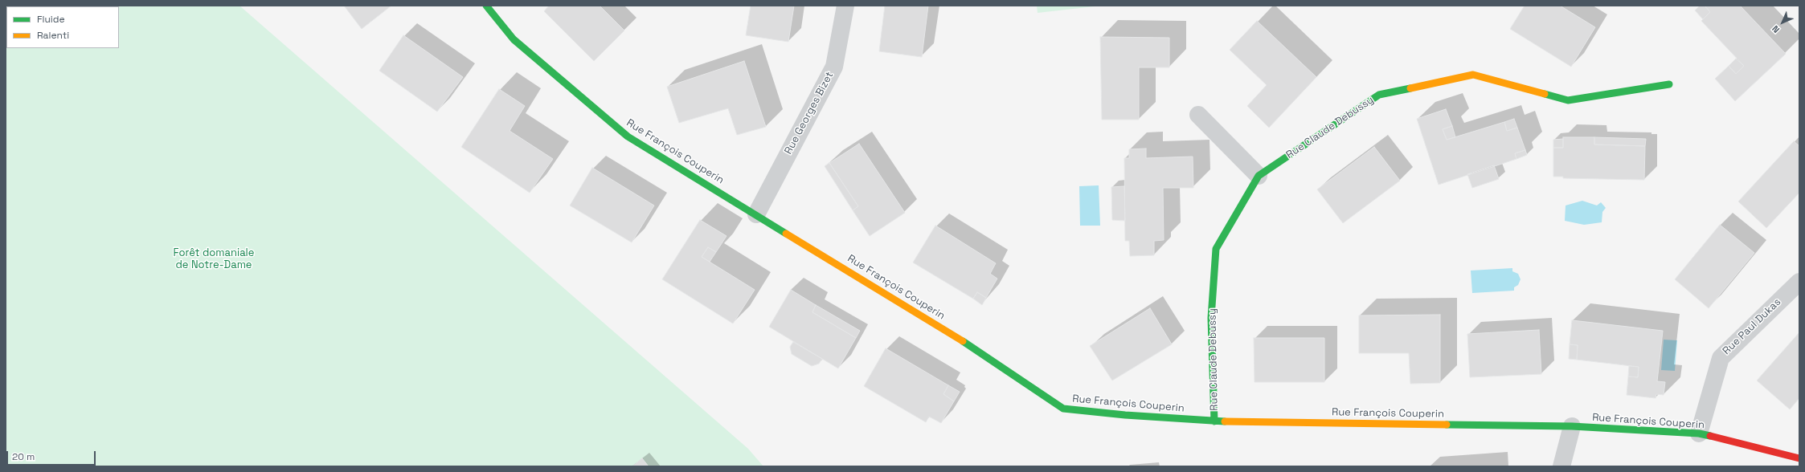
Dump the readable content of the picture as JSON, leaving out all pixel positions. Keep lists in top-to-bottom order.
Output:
{
  "streets": {
    "street": [
      "Rue Georges Bizet",
      "Rue Claude Debussy",
      "Rue François Couperin",
      "Rue Paul Dukas"
    ]
  },
  "crossings": [
    ["Rue Georges Bizet", "Rue François Couperin"],
    ["Rue Claude Debussy", "Rue François Couperin"],
    ["Rue François Couperin", "Rue Paul Dukas"]
  ],
  "parks": ["Forêt domaniale de Notre-Dame"],
  "legend": ["Fluide", "Ralenti"],
  "scale_bar": "20 m",
  "north": "bottom left"
}
